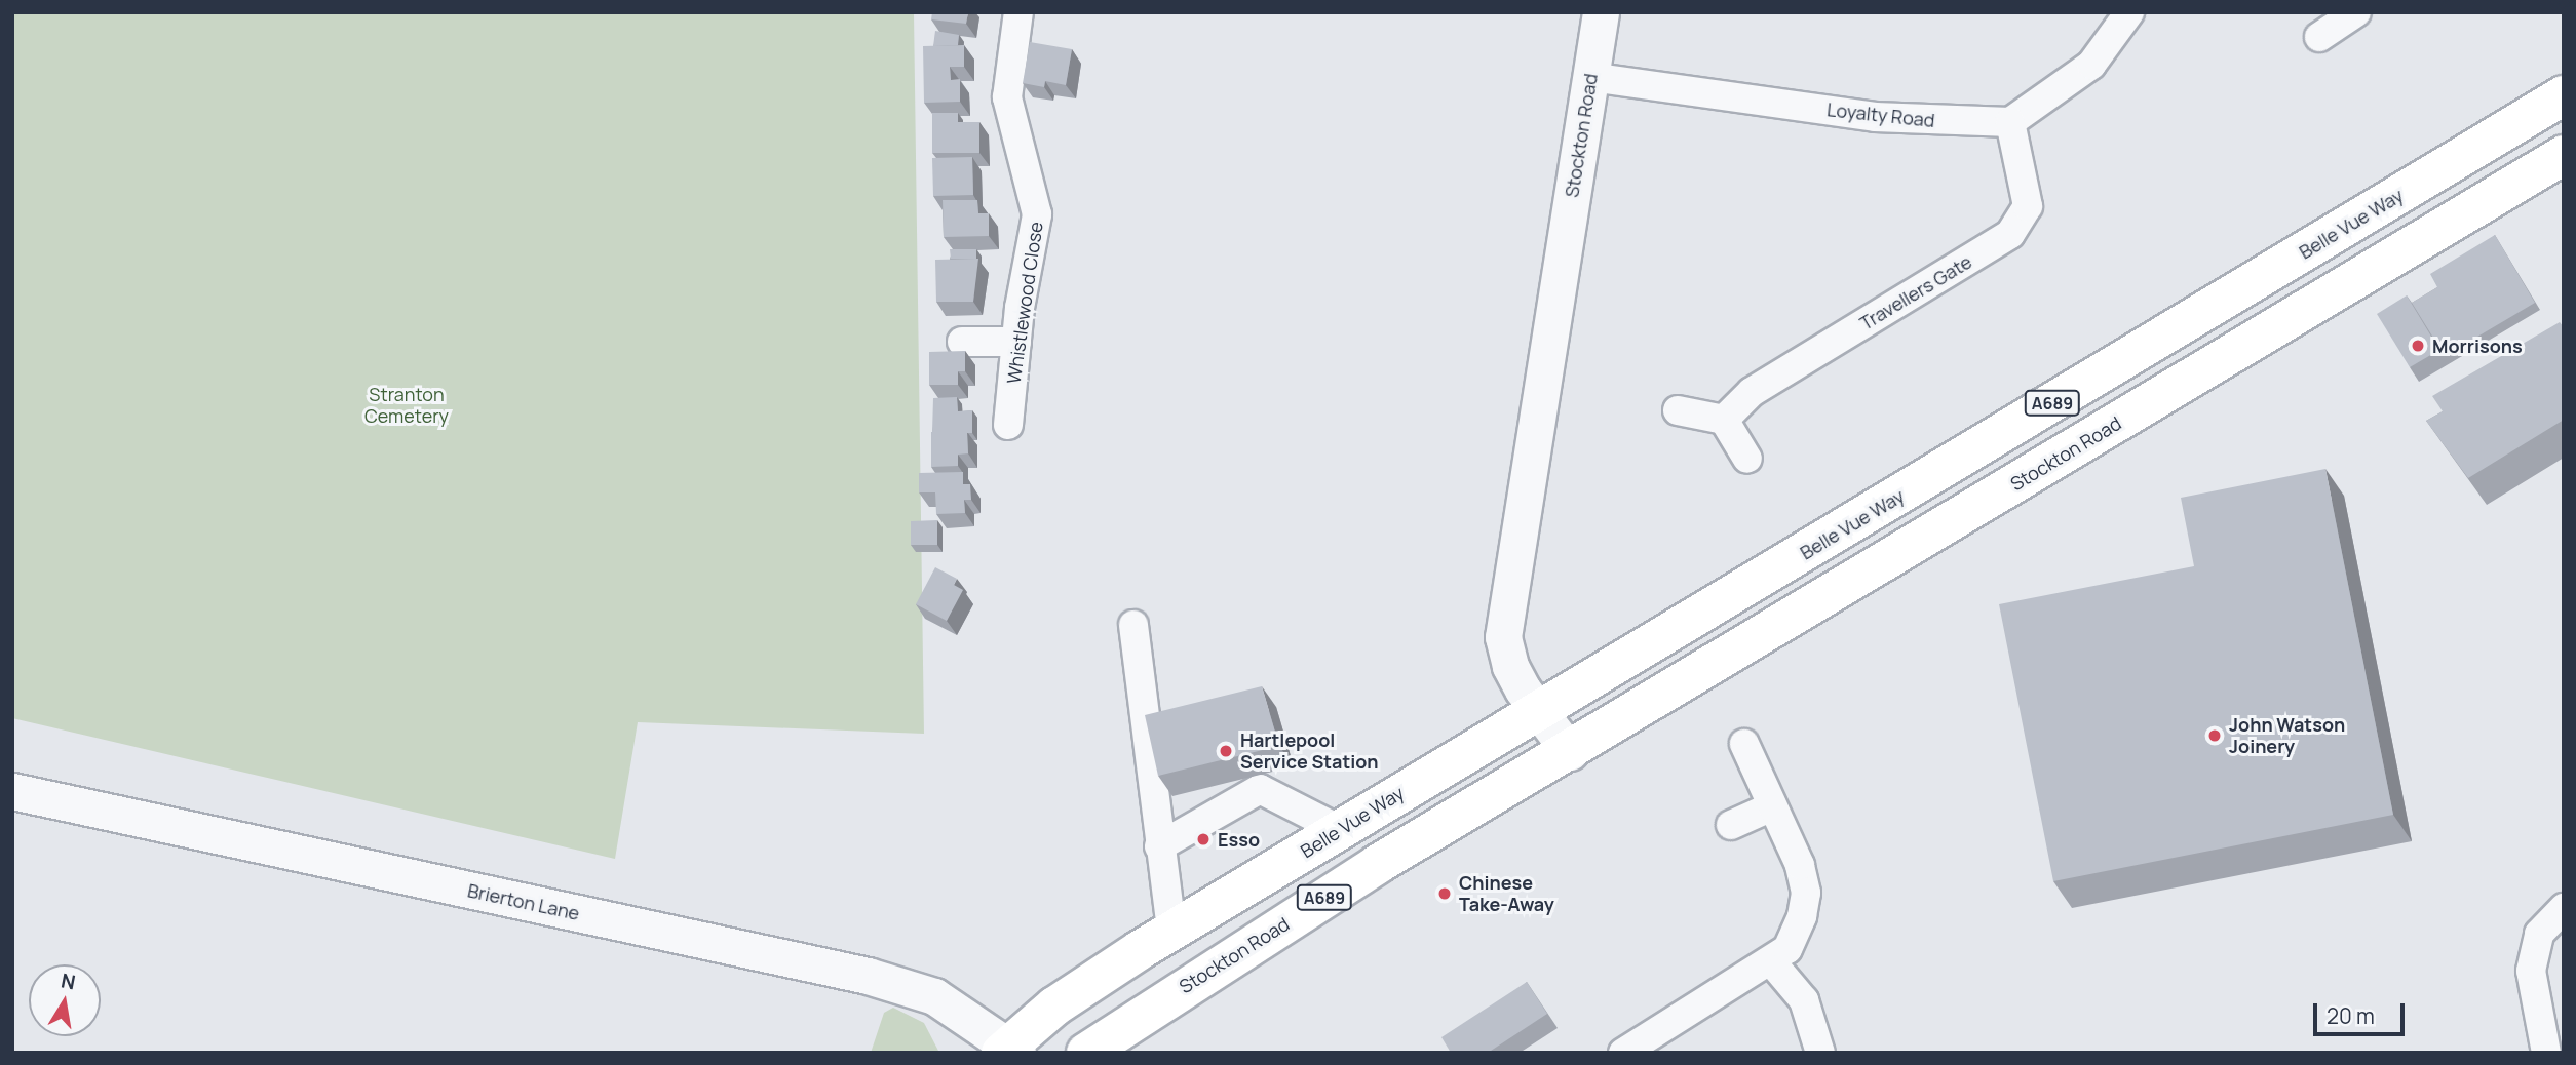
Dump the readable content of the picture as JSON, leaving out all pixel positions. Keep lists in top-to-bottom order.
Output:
{
  "streets": {
    "highway": ["Stockton Road", "Belle Vue Way", "A689"],
    "street": [
      "Loyalty Road",
      "Travellers Gate",
      "Whistlewood Close",
      "Brierton Lane"
    ]
  },
  "crossings": [
    ["Loyalty Road", "Stockton Road"],
    ["Loyalty Road", "Travellers Gate"],
    ["Stockton Road", "Belle Vue Way"],
    ["Belle Vue Way", "A689"],
    ["A689", "Brierton Lane"]
  ],
  "parks": ["Stranton Cemetery"],
  "places": [
    "Morrisons",
    "John Watson Joinery",
    "Hartlepool Service Station",
    "Esso",
    "Chinese Take-Away"
  ],
  "scale_bar": "20 m",
  "north": "top"
}
